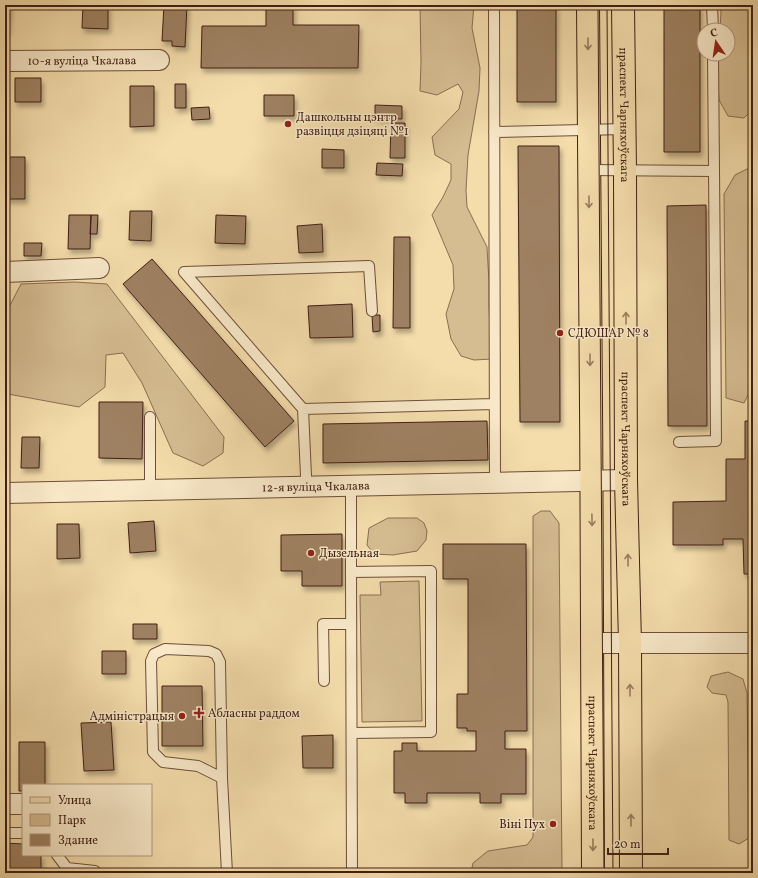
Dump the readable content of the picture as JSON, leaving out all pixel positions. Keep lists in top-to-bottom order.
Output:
{
  "streets": {
    "main road": ["праспект Чарняхоўскага"],
    "street": ["10-я вуліца Чкалава", "12-я вуліца Чкалава"]
  },
  "crossings": [
    ["праспект Чарняхоўскага", "12-я вуліца Чкалава"]
  ],
  "places": {
    "other": [
      "Дашкольны цэнтр развіцця дзіцяці №1",
      "СДЮШАР № 8",
      "Дызельная",
      "Адміністрацыя",
      "Віні Пух"
    ],
    "health": ["Абласны раддом"]
  },
  "legend": ["Улица", "Парк", "Здание"],
  "scale_bar": "20 m",
  "north": "top"
}
